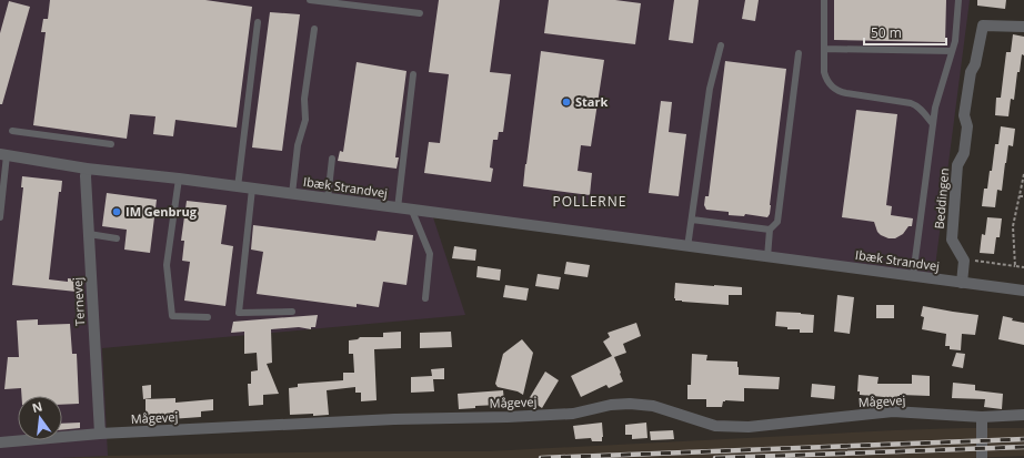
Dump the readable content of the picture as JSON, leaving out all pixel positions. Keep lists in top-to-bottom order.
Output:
{
  "streets": {
    "street": [
      "Ibæk Strandvej",
      "Beddingen",
      "Ternevej",
      "Mågevej"
    ]
  },
  "crossings": [
    ["Ibæk Strandvej", "Ternevej"],
    ["Ternevej", "Mågevej"]
  ],
  "districts": ["POLLERNE"],
  "places": ["Stark", "IM Genbrug"],
  "scale_bar": "50 m",
  "north": "top"
}
